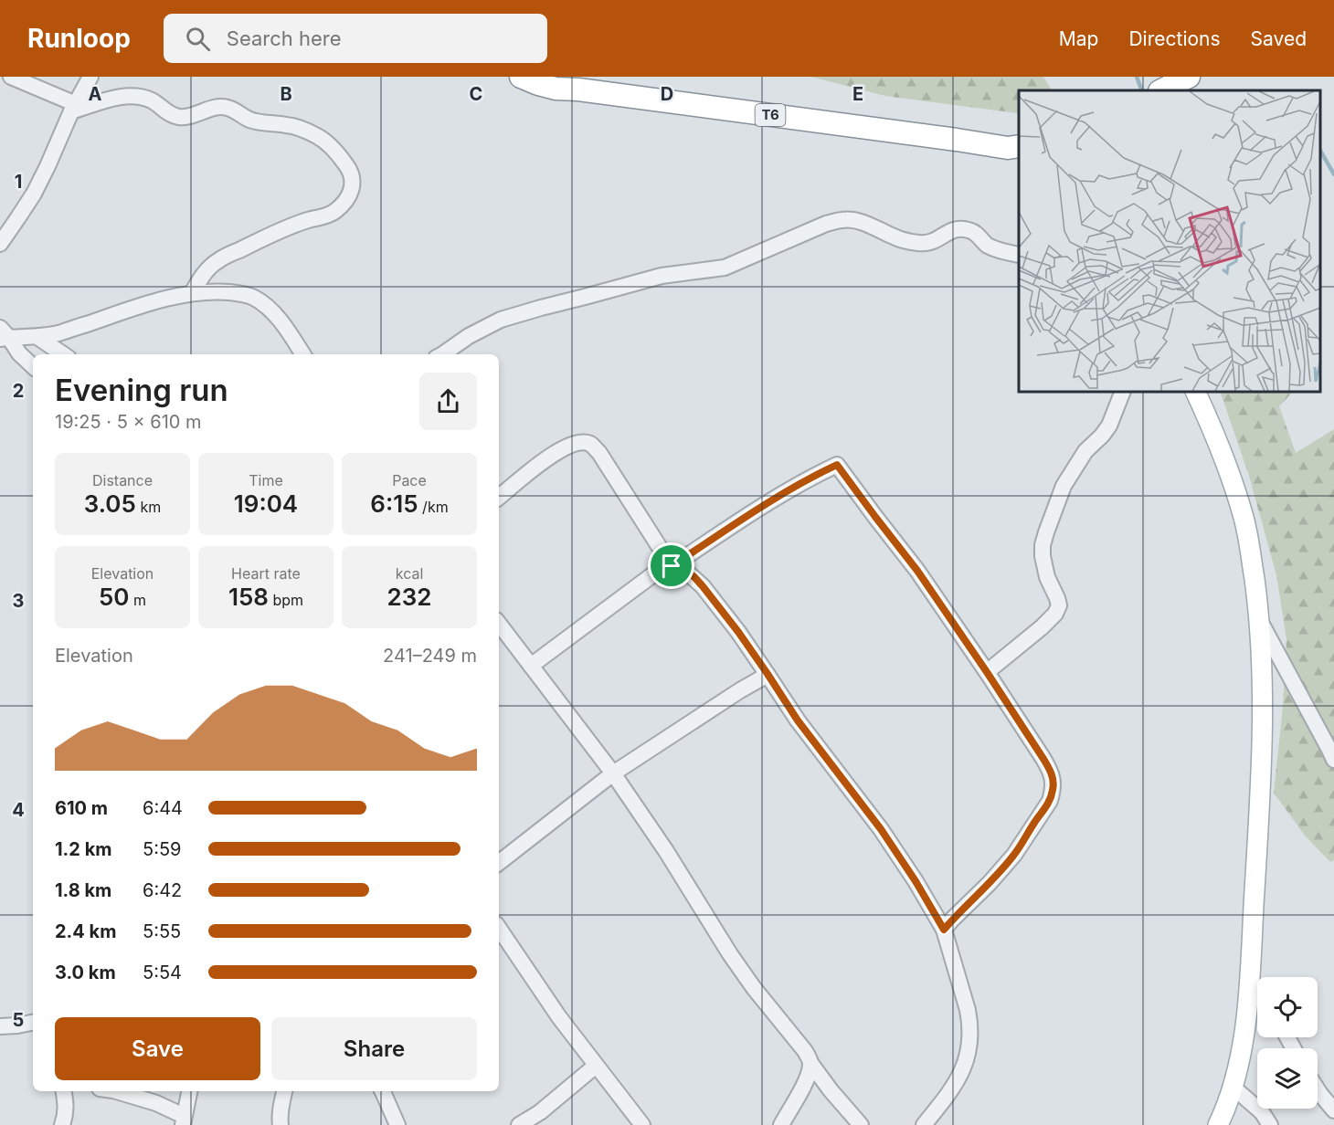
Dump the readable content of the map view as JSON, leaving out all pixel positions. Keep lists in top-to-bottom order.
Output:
{
  "streets": {
    "highway": ["T6"]
  },
  "page": {
    "header": "Runloop",
    "search": "Search here",
    "nav": ["Map", "Directions", "Saved"],
    "heading": ["Evening run", "19:25 · 5 × 610 m"],
    "stats": [
      ["Distance", "3.05 km"],
      ["Time", "19:04"],
      ["Pace", "6:15 /km"],
      ["Elevation", "50 m"],
      ["Heart rate", "158 bpm"],
      ["kcal", "232"]
    ],
    "chart": ["Elevation", "241–249 m"],
    "list": [
      {
        "name": "610 m",
        "note": "6:44"
      },
      {
        "name": "1.2 km",
        "note": "5:59"
      },
      {
        "name": "1.8 km",
        "note": "6:42"
      },
      {
        "name": "2.4 km",
        "note": "5:55"
      },
      {
        "name": "3.0 km",
        "note": "5:54"
      }
    ],
    "buttons": ["Save", "Share"]
  },
  "grid": {
    "columns": [
      "A",
      "B",
      "C",
      "D",
      "E"
    ],
    "rows": [
      "1",
      "2",
      "3",
      "4",
      "5"
    ]
  }
}
